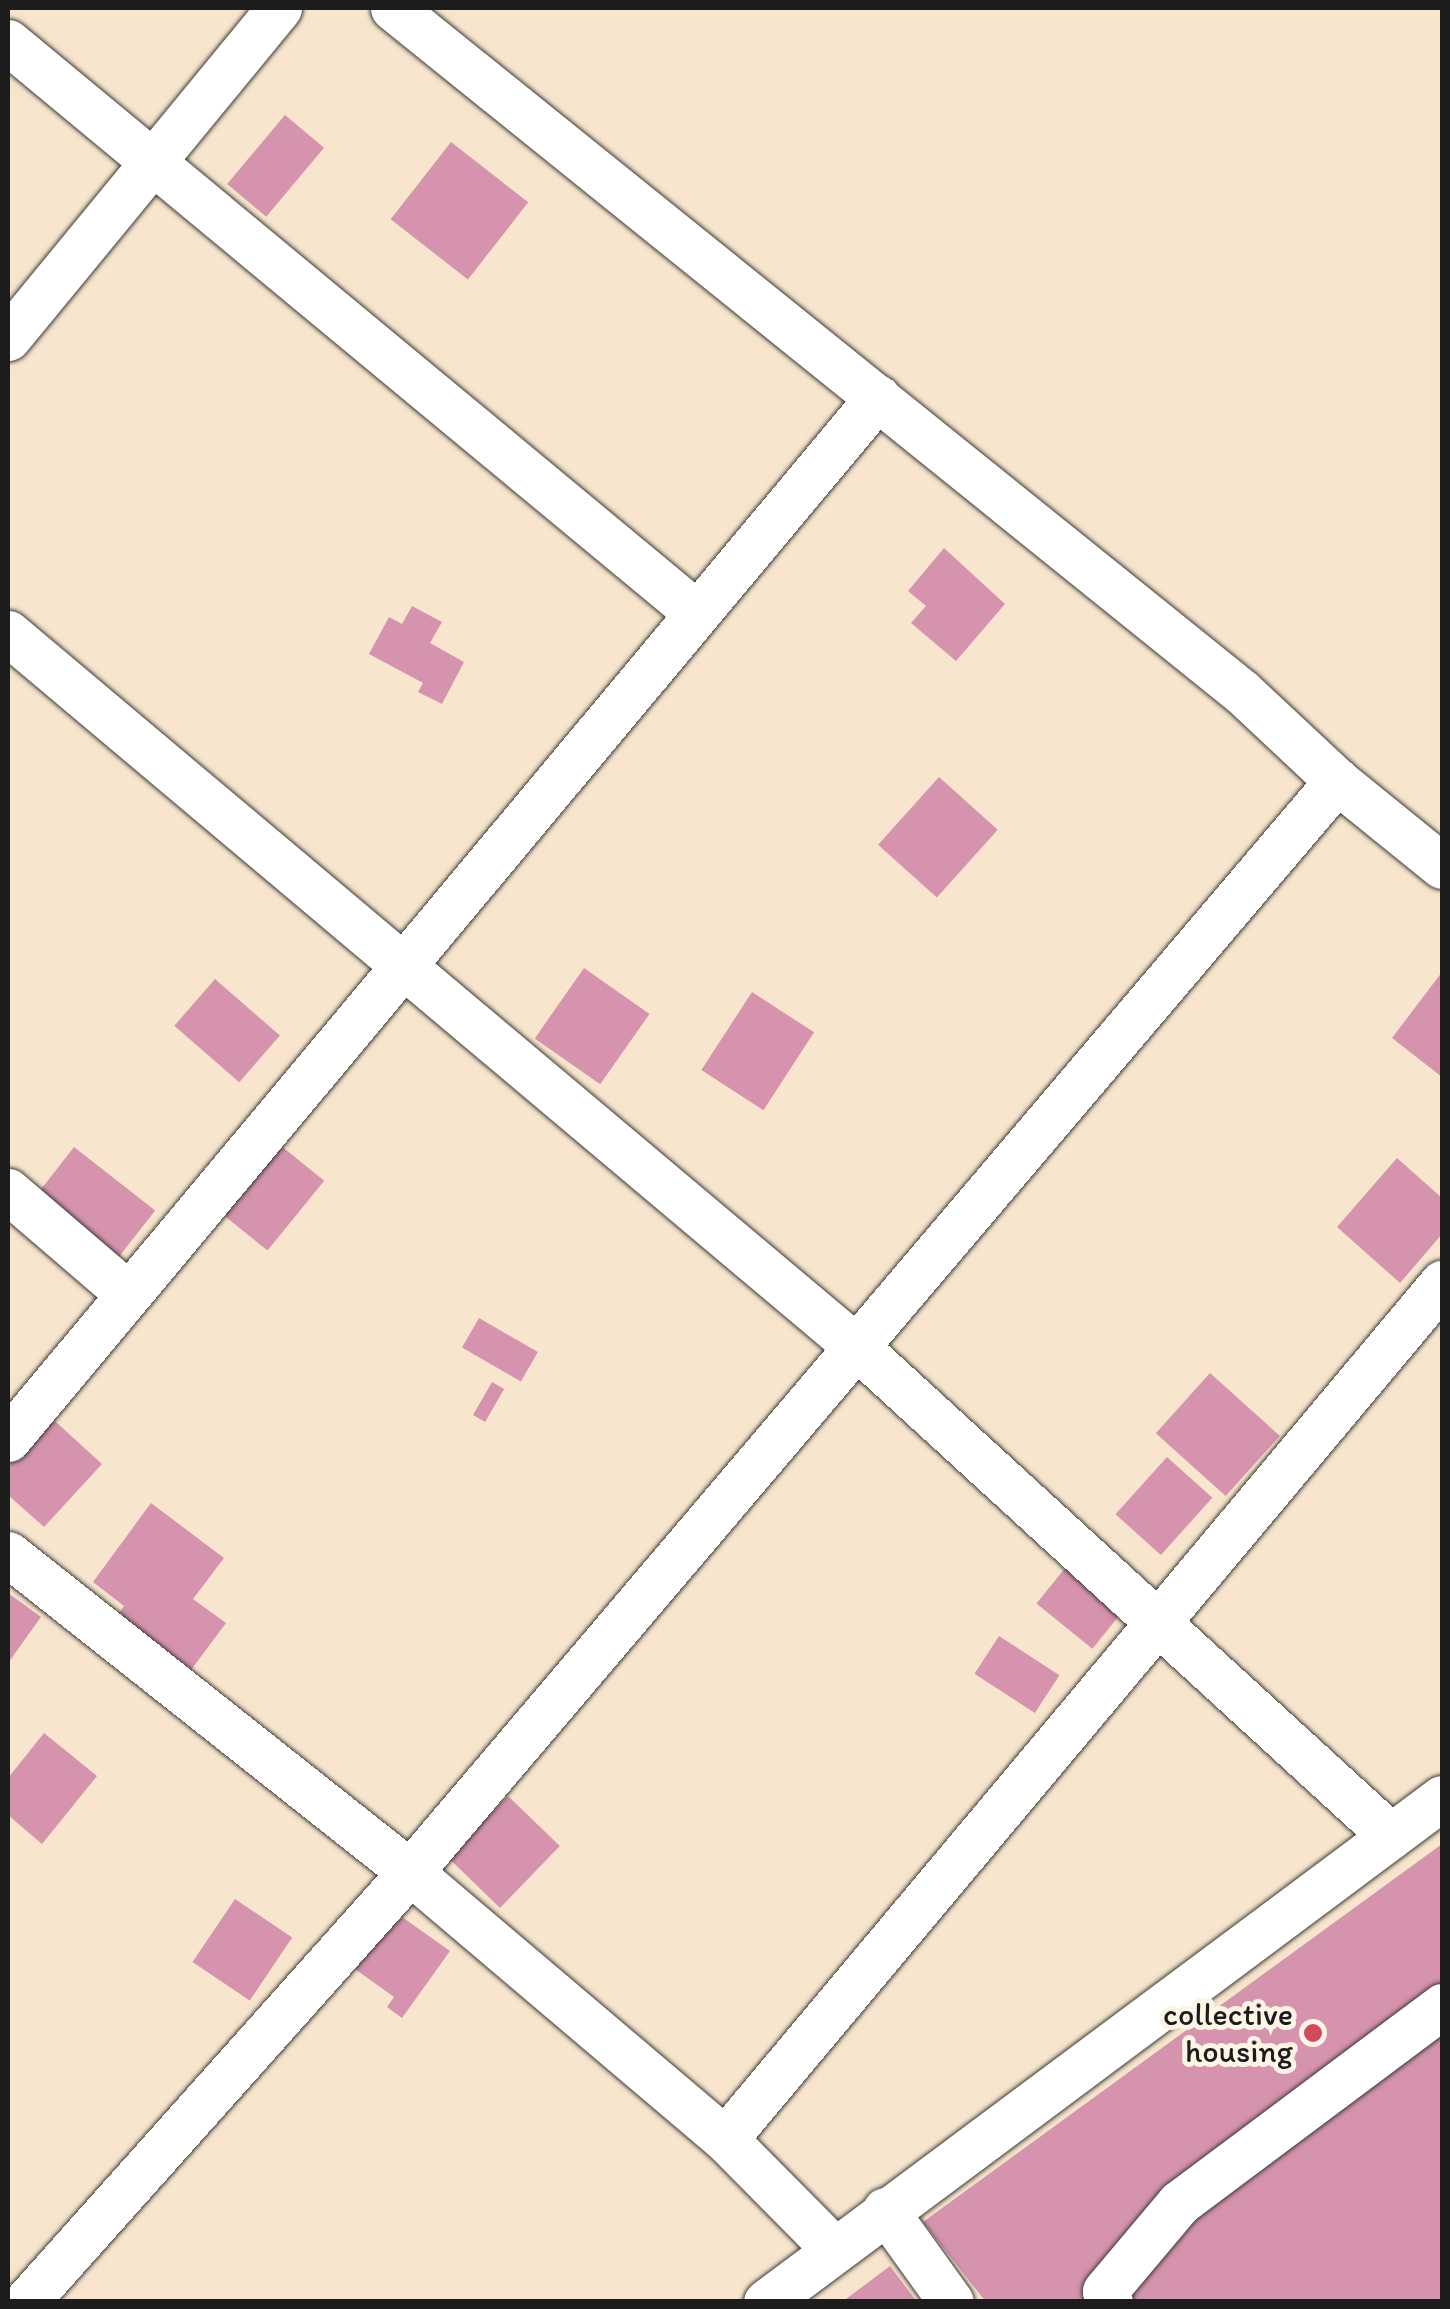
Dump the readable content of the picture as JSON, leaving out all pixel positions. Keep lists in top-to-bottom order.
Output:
{
  "places": ["collective housing"]
}
